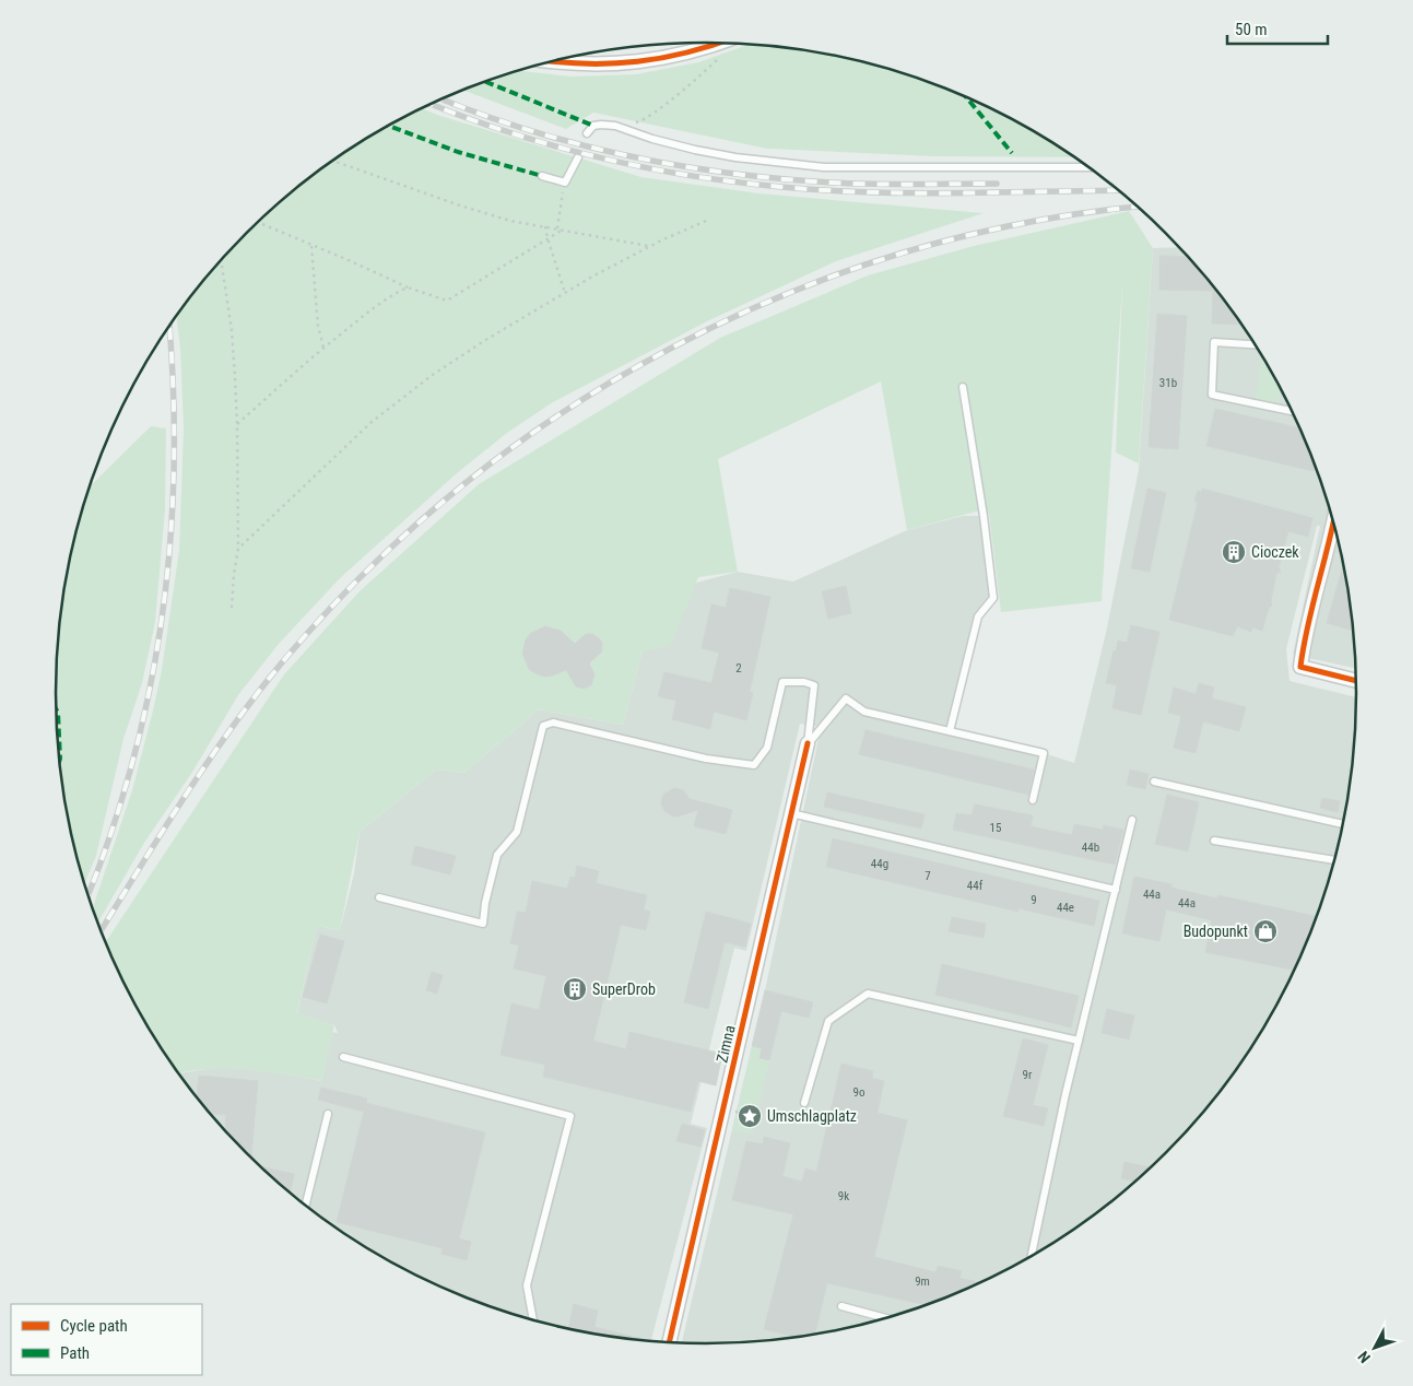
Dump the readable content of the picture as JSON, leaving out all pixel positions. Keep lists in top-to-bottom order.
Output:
{
  "streets": {
    "street": ["Zimna"]
  },
  "places": {
    "building": ["Cioczek", "SuperDrob"],
    "shop": ["Budopunkt"],
    "place": ["Umschlagplatz"]
  },
  "house_numbers": [
    "31b",
    "2",
    "15",
    "44b",
    "44g",
    "7",
    "44f",
    "44a",
    "9",
    "44a",
    "44e",
    "9r",
    "9o",
    "9k",
    "9m"
  ],
  "legend": ["Cycle path", "Path"],
  "scale_bar": "50 m",
  "north": "bottom left"
}
